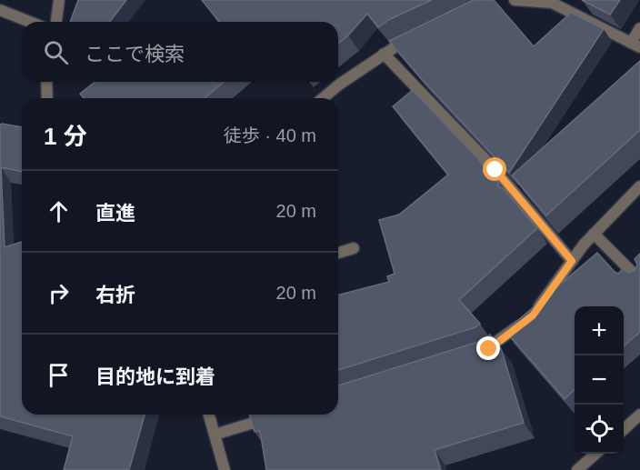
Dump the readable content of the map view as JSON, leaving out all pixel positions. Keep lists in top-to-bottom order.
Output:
{
  "page": {
    "search": "ここで検索",
    "heading": ["1 分", "徒歩 · 40 m"],
    "list": [
      ["直進", "20 m"],
      ["右折", "20 m"],
      "目的地に到着"
    ],
    "map_buttons": ["+", "−"]
  }
}
